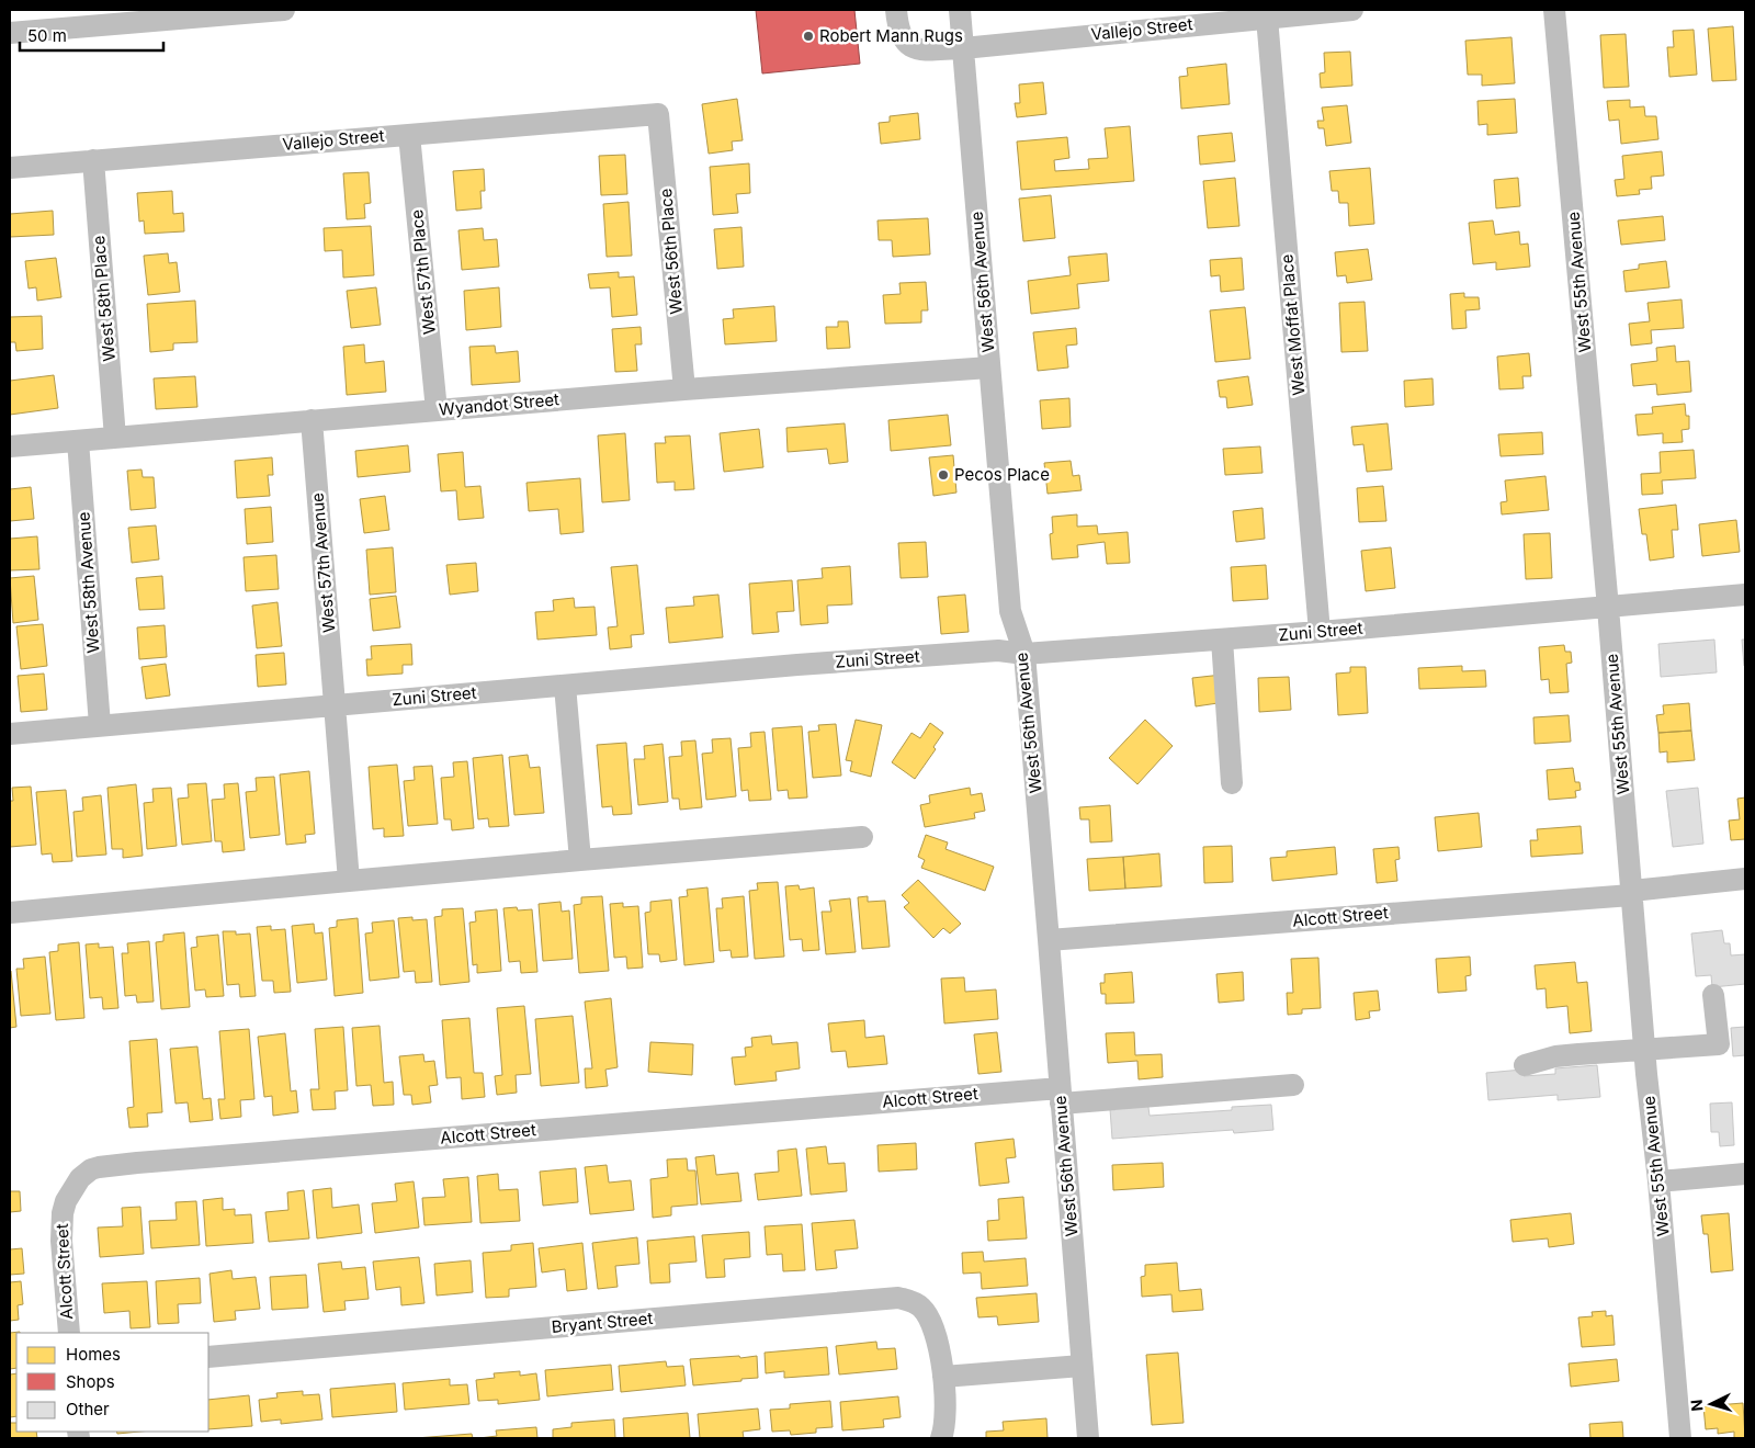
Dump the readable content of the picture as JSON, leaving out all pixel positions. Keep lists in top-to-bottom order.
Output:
{
  "streets": {
    "street": [
      "Vallejo Street",
      "West 56th Place",
      "West 57th Place",
      "West 56th Avenue",
      "West 55th Avenue",
      "West 58th Place",
      "West Moffat Place",
      "Wyandot Street",
      "West 57th Avenue",
      "West 58th Avenue",
      "Zuni Street",
      "Alcott Street",
      "Bryant Street"
    ]
  },
  "crossings": [
    ["Vallejo Street", "West 56th Place"],
    ["Vallejo Street", "West 57th Place"],
    ["Vallejo Street", "West 56th Avenue"],
    ["Vallejo Street", "West 58th Place"],
    ["Vallejo Street", "West Moffat Place"],
    ["West 56th Place", "Wyandot Street"],
    ["West 57th Place", "Wyandot Street"],
    ["West 56th Avenue", "Wyandot Street"],
    ["West 56th Avenue", "Zuni Street"],
    ["West 56th Avenue", "Alcott Street"],
    ["West 55th Avenue", "Zuni Street"],
    ["West 55th Avenue", "Alcott Street"],
    ["West 58th Place", "Wyandot Street"],
    ["West Moffat Place", "Zuni Street"],
    ["Wyandot Street", "West 57th Avenue"],
    ["Wyandot Street", "West 58th Avenue"],
    ["West 57th Avenue", "Zuni Street"],
    ["West 58th Avenue", "Zuni Street"]
  ],
  "places": ["Robert Mann Rugs", "Pecos Place"],
  "legend": ["Homes", "Shops", "Other"],
  "scale_bar": "50 m",
  "north": "left"
}
